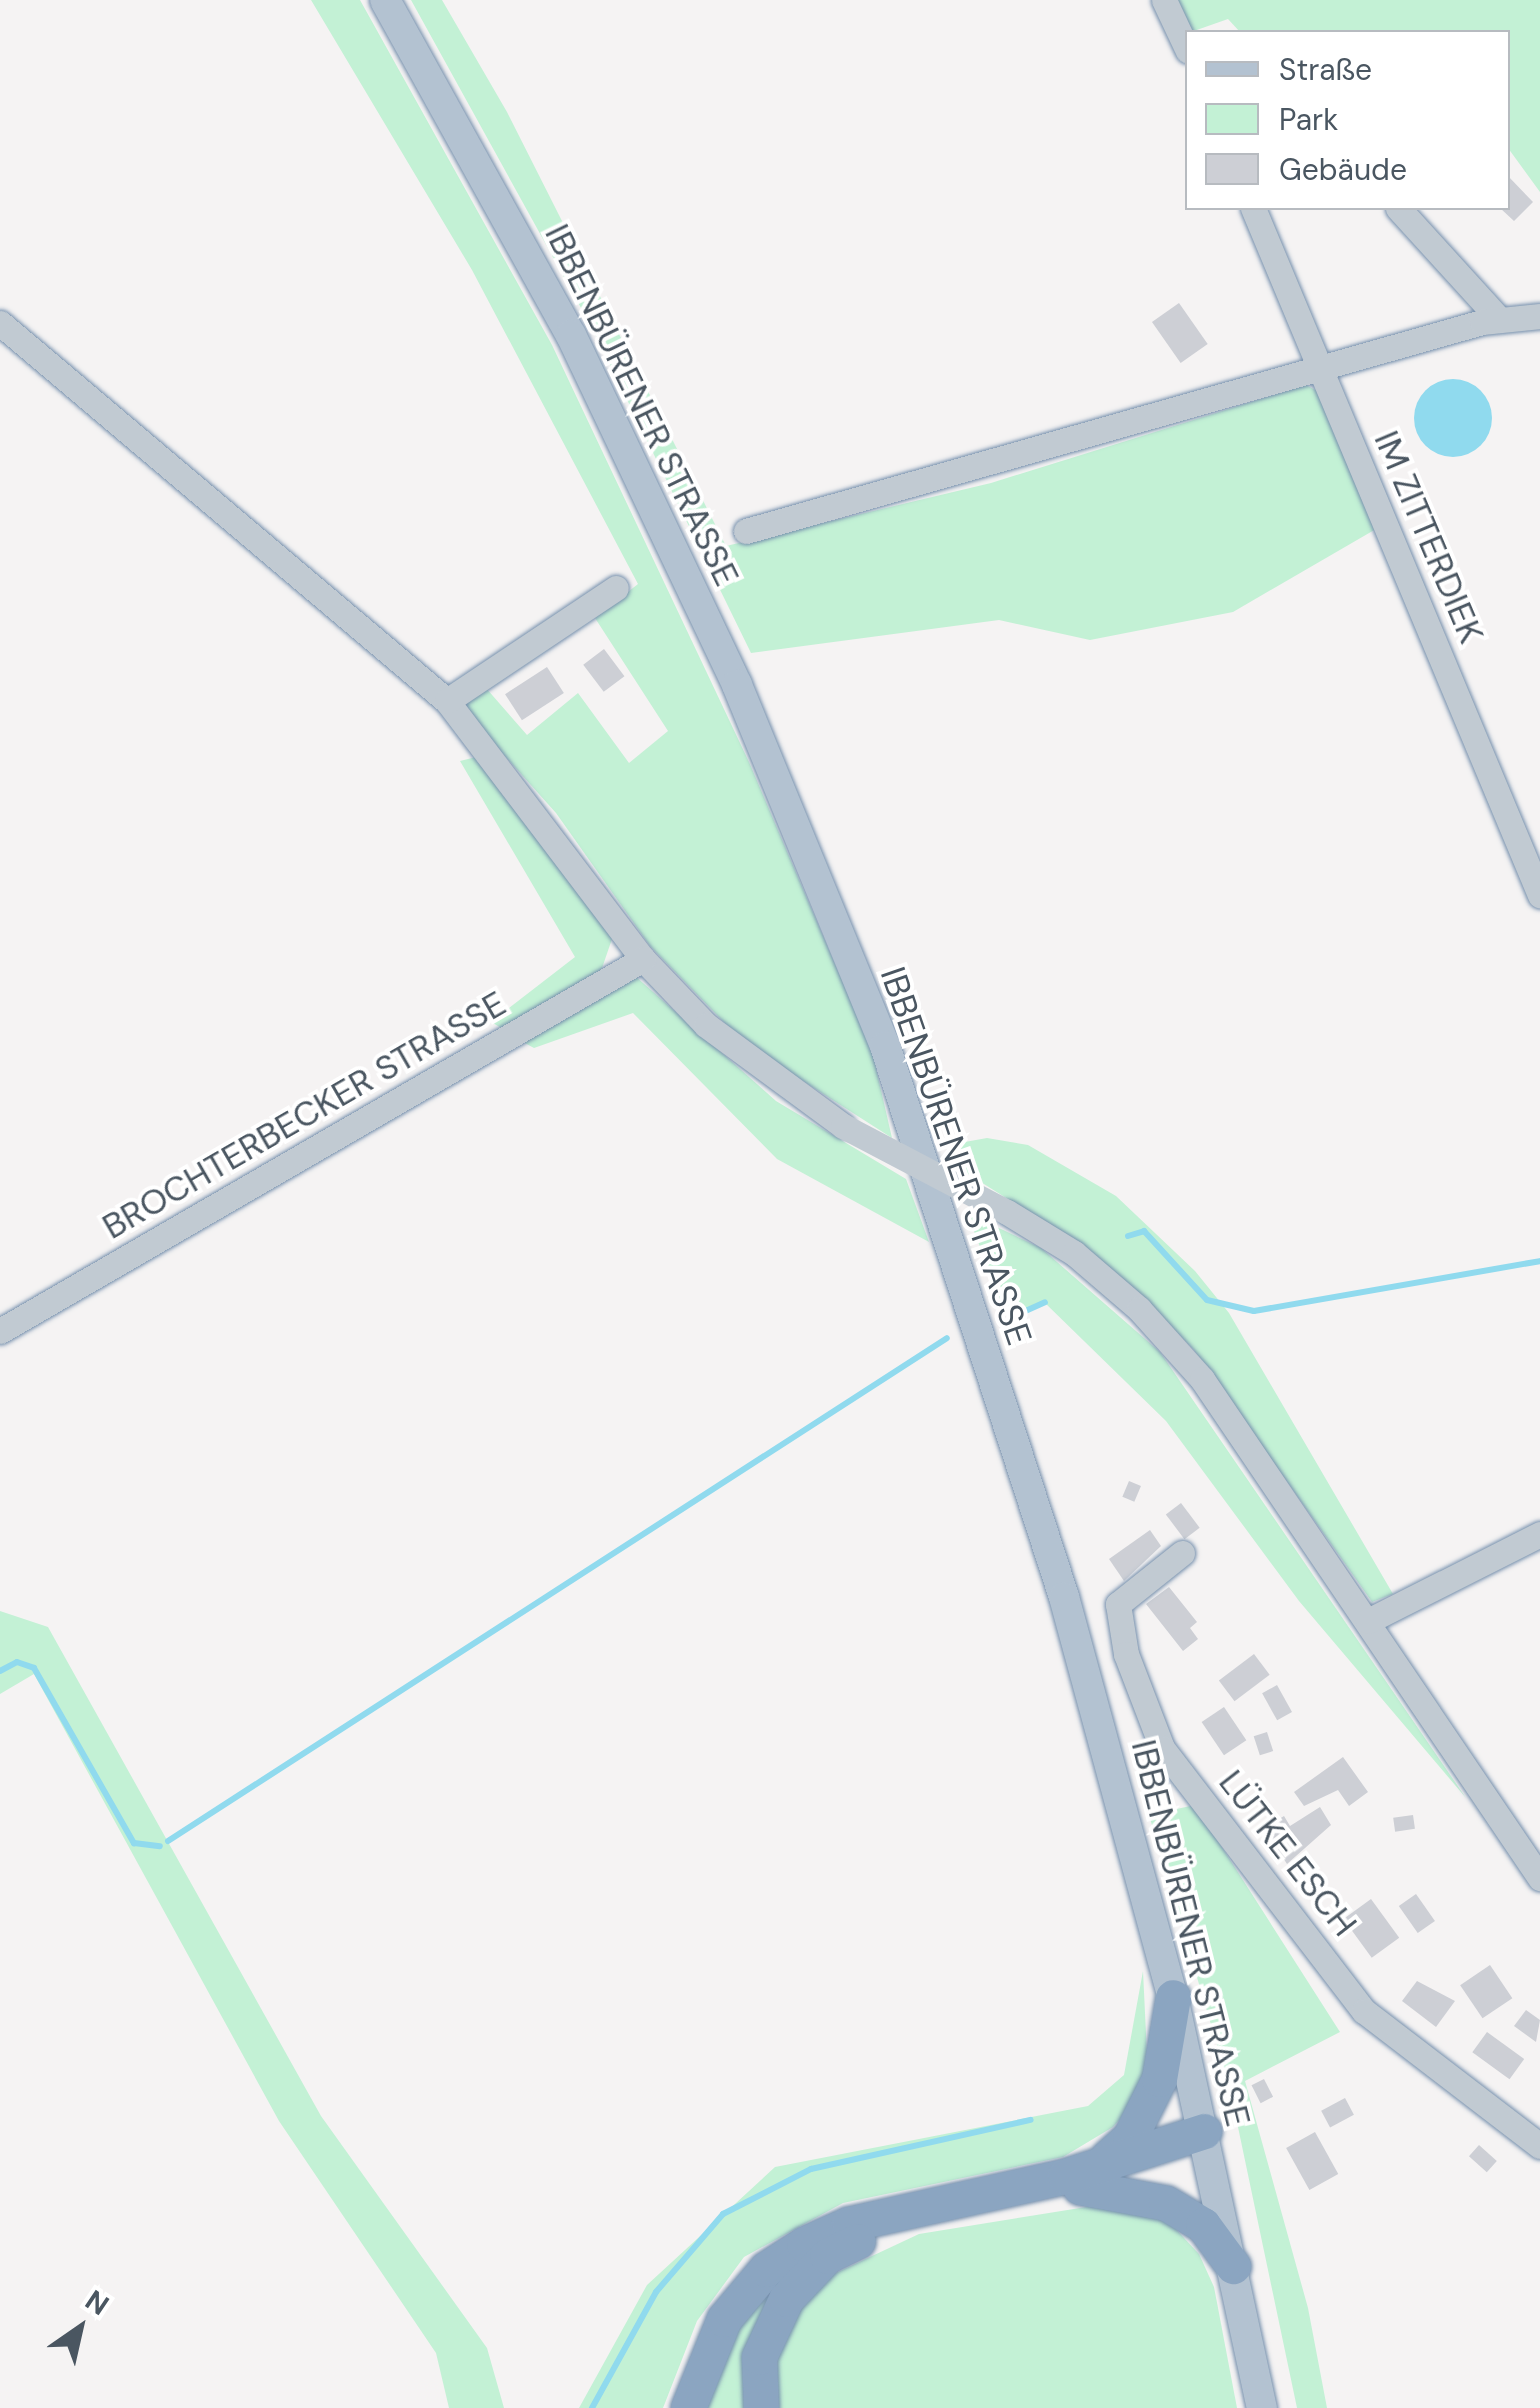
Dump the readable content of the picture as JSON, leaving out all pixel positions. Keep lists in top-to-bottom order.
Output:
{
  "streets": {
    "main road": ["IBBENBÜRENER STRASSE"],
    "street": ["IM ZITTERDIEK", "BROCHTERBECKER STRASSE", "LÜTKE ESCH"]
  },
  "legend": ["Straße", "Park", "Gebäude"],
  "north": "top right"
}
